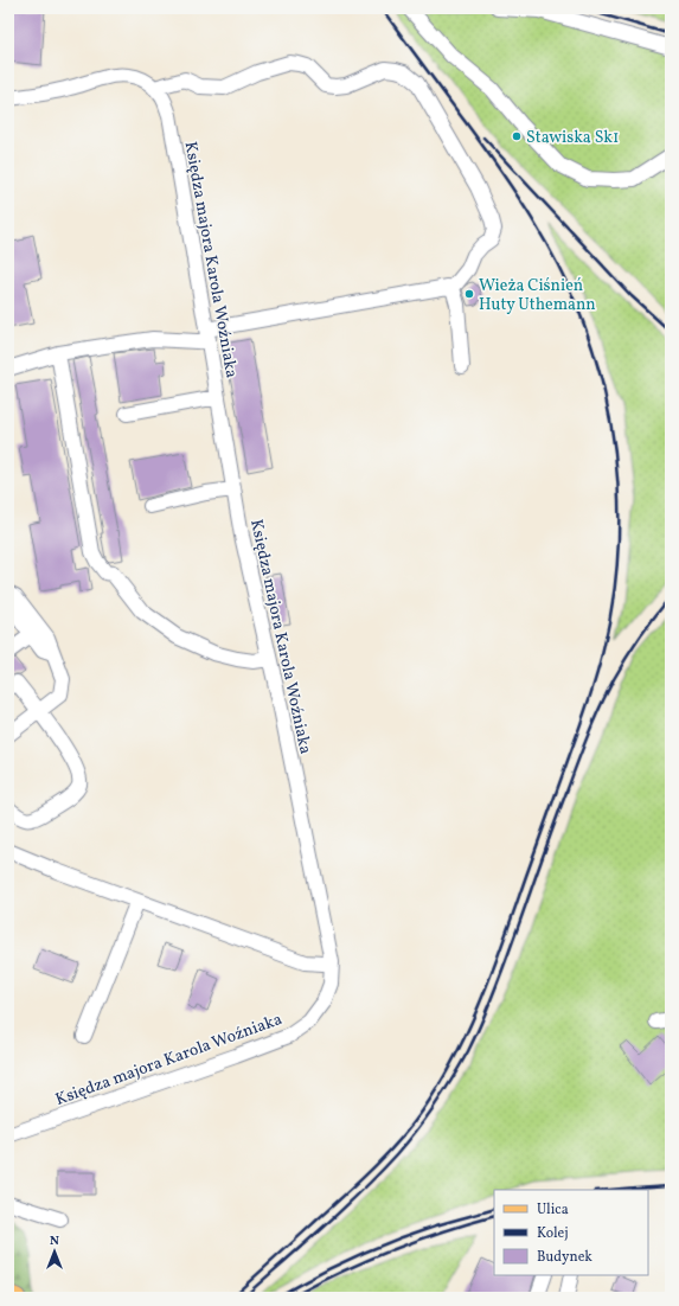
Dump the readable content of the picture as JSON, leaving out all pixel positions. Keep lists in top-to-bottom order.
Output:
{
  "streets": {
    "street": ["Księdza majora Karola Woźniaka"]
  },
  "places": ["Stawiska Sk1", "Wieża Ciśnień Huty Uthemann"],
  "legend": ["Ulica", "Kolej", "Budynek"],
  "north": "top"
}
